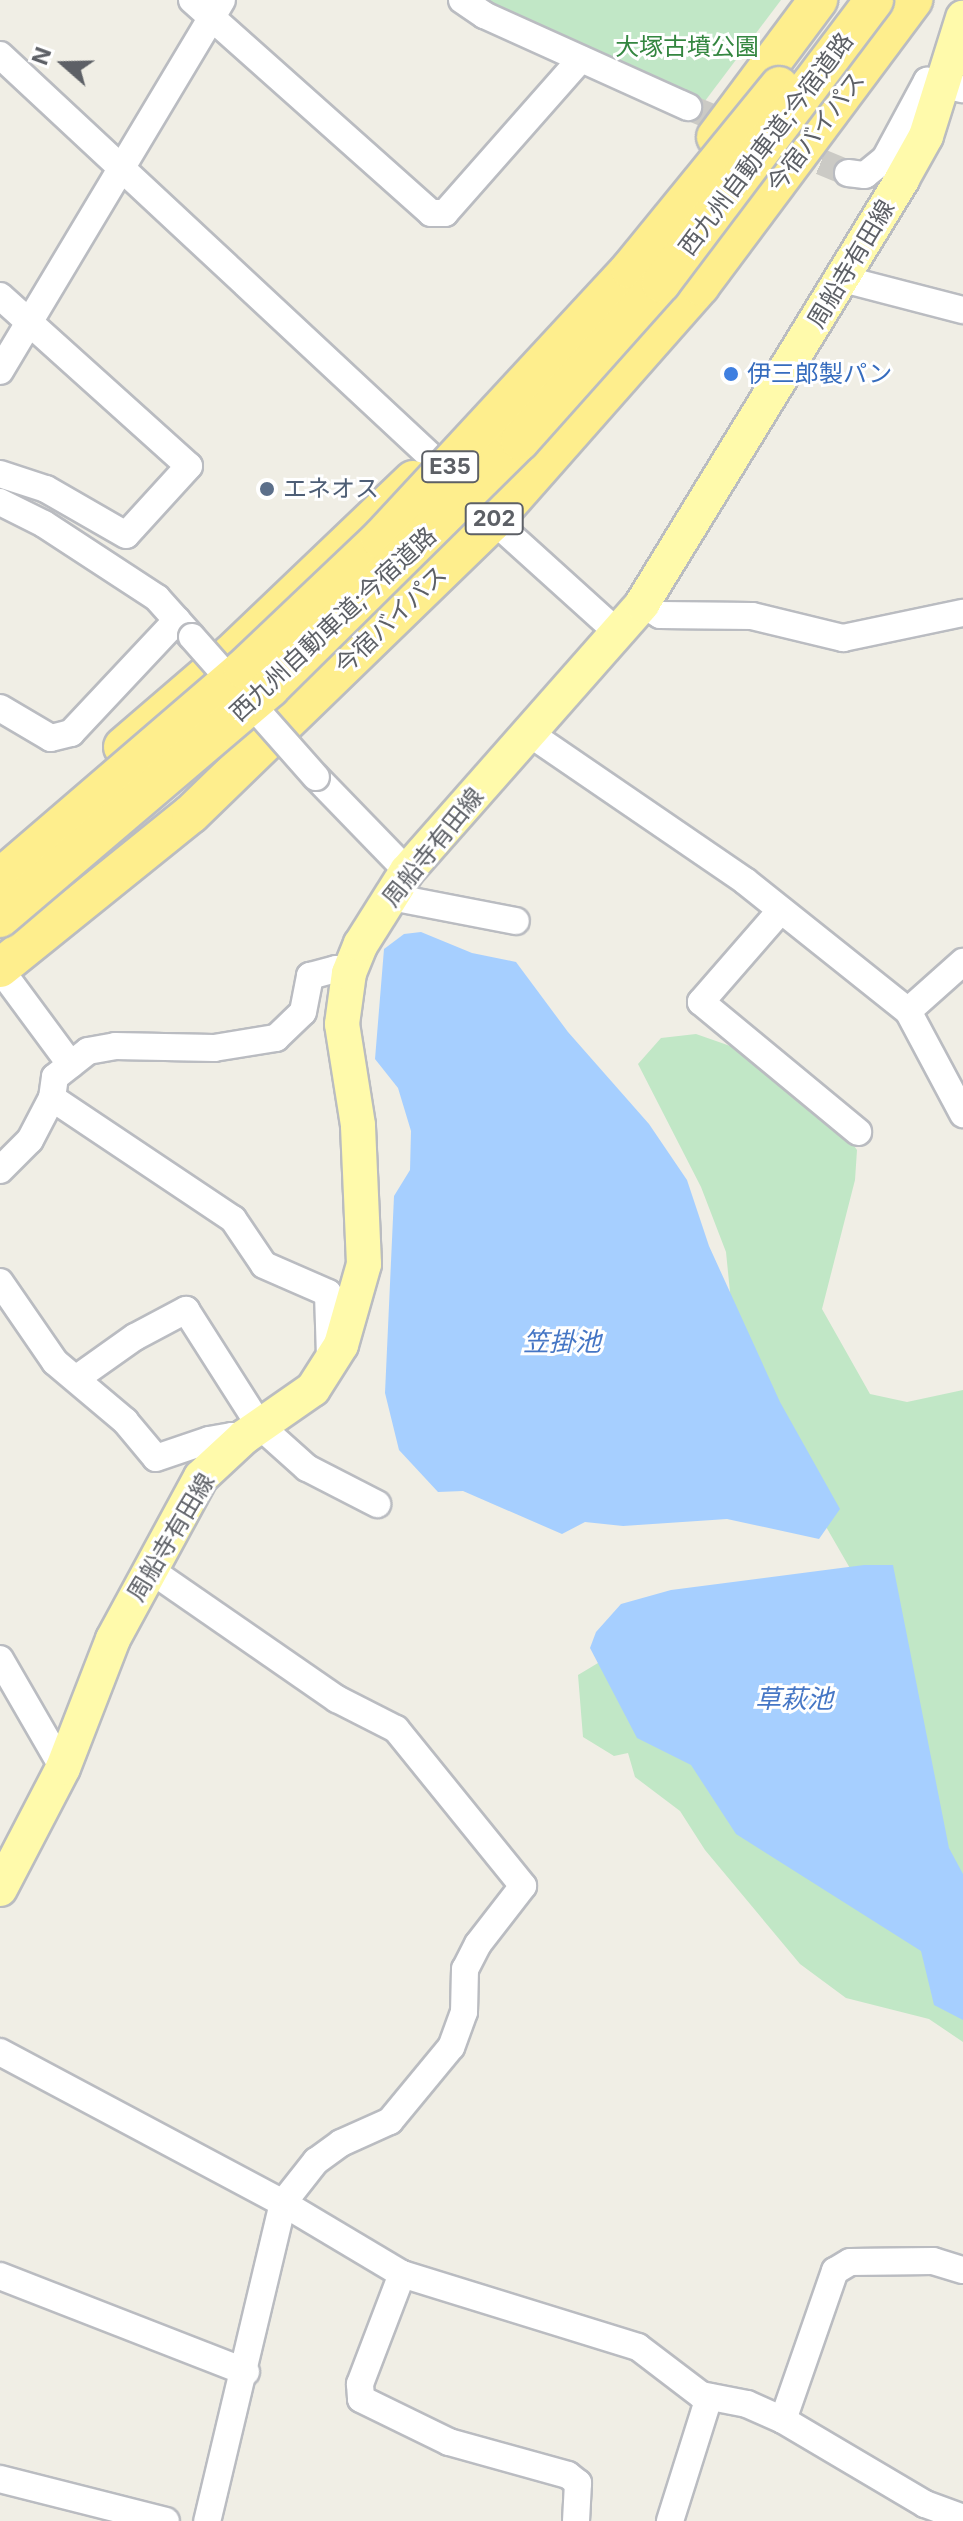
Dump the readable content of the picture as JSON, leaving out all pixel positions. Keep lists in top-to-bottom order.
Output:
{
  "streets": {
    "highway": [
      "今宿バイパス",
      "西九州自動車道;今宿道路",
      "E35",
      "202"
    ],
    "main road": ["周船寺有田線"]
  },
  "water": ["笠掛池", "草萩池"],
  "parks": ["大塚古墳公園"],
  "places": ["伊三郎製パン", "エネオス"],
  "north": "left"
}
